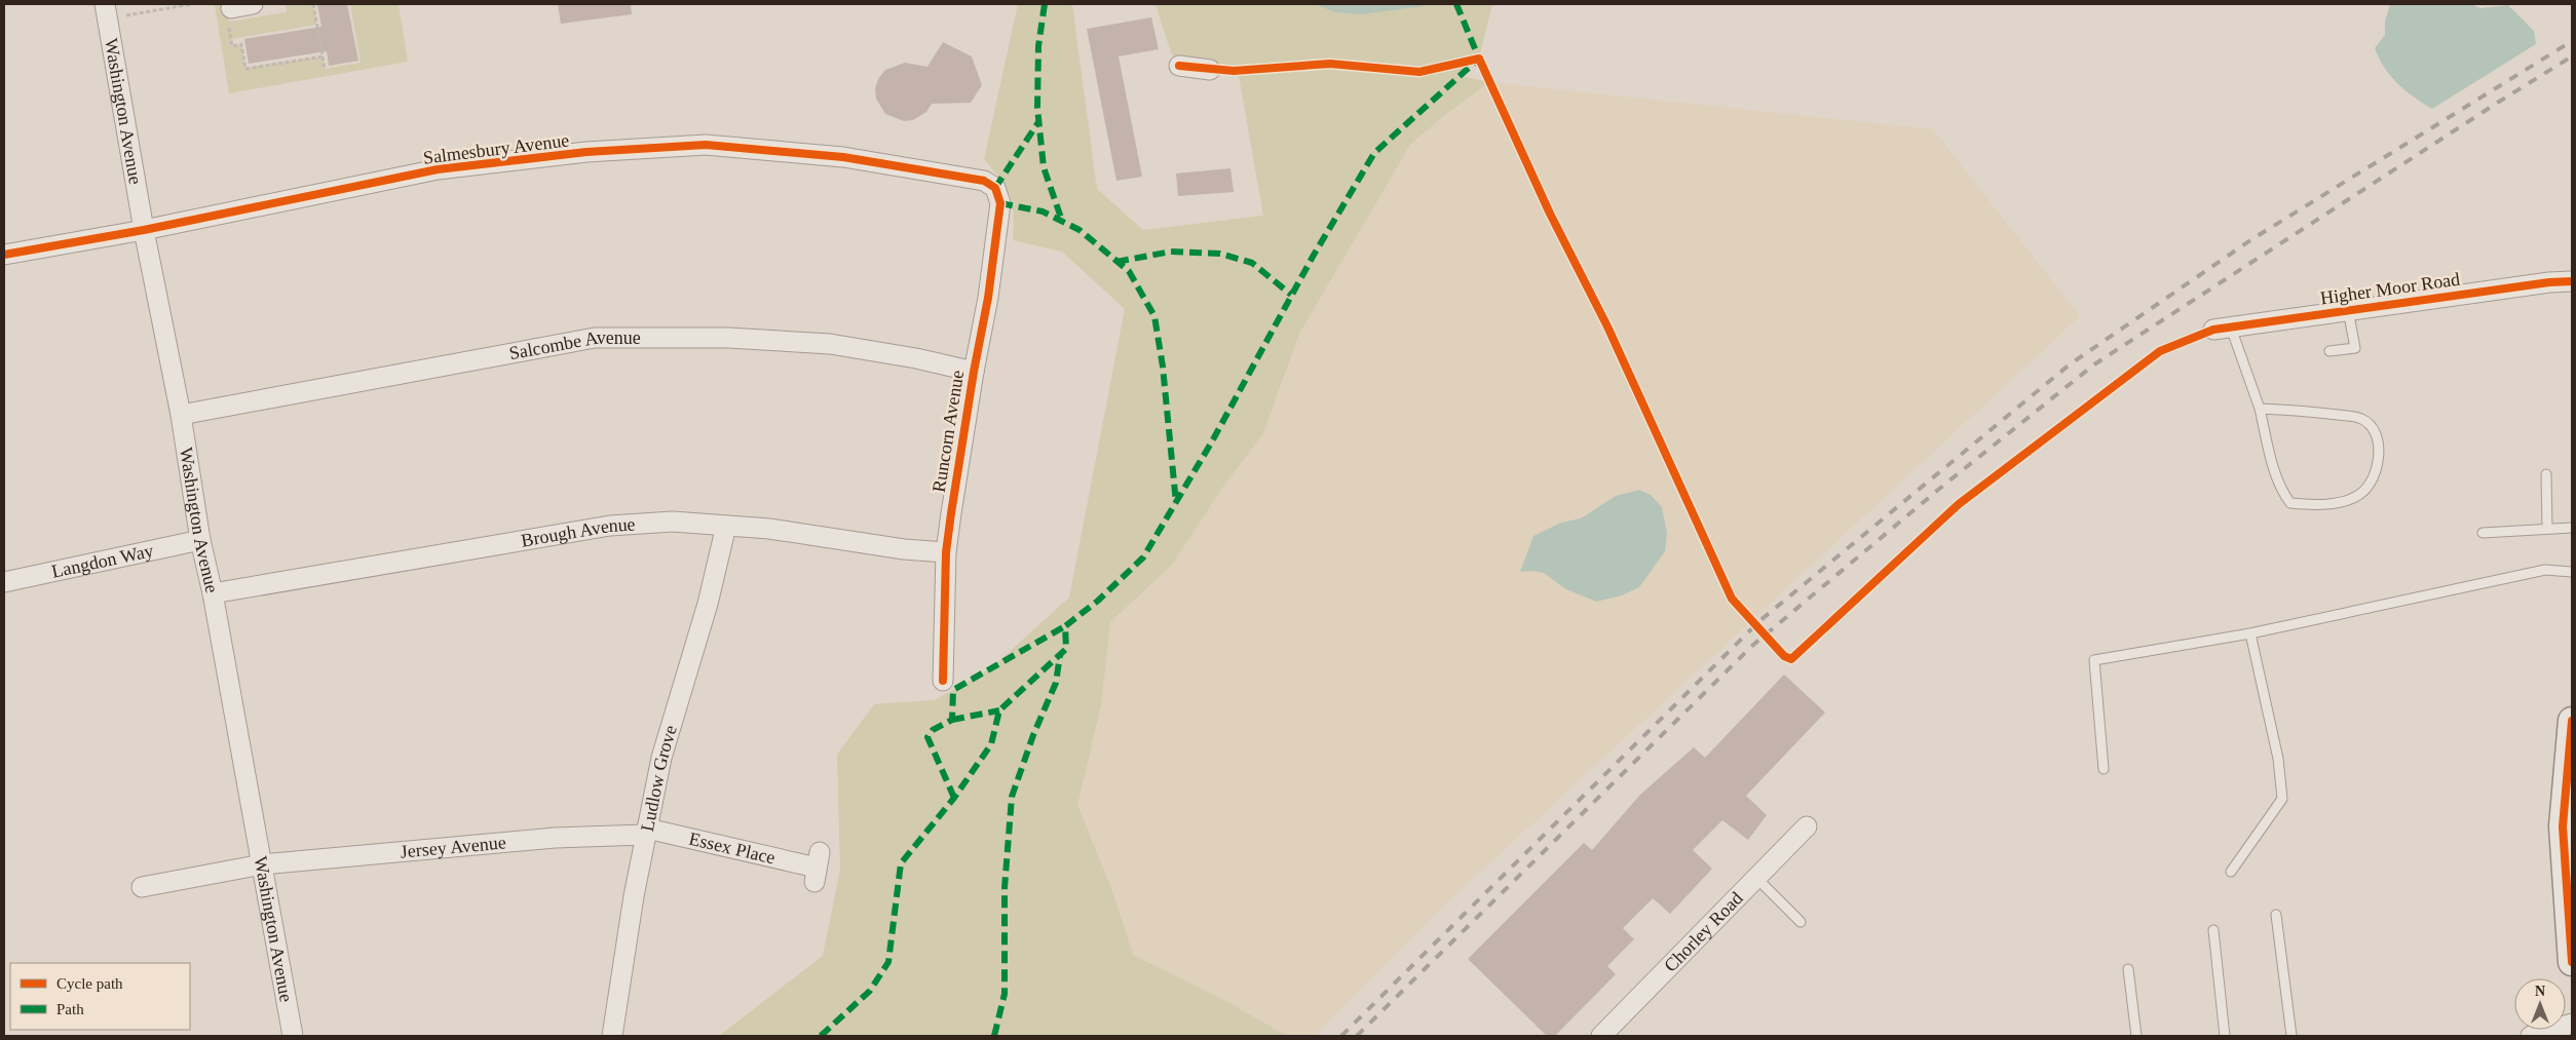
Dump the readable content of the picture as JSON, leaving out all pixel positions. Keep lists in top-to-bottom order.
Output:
{
  "streets": {
    "street": [
      "Washington Avenue",
      "Salmesbury Avenue",
      "Higher Moor Road",
      "Salcombe Avenue",
      "Runcorn Avenue",
      "Brough Avenue",
      "Langdon Way",
      "Ludlow Grove",
      "Jersey Avenue",
      "Essex Place",
      "Chorley Road"
    ]
  },
  "crossings": [
    ["Washington Avenue", "Salmesbury Avenue"],
    ["Washington Avenue", "Salcombe Avenue"],
    ["Washington Avenue", "Brough Avenue"],
    ["Washington Avenue", "Langdon Way"],
    ["Washington Avenue", "Jersey Avenue"],
    ["Salmesbury Avenue", "Runcorn Avenue"],
    ["Salcombe Avenue", "Runcorn Avenue"],
    ["Runcorn Avenue", "Brough Avenue"],
    ["Brough Avenue", "Ludlow Grove"],
    ["Ludlow Grove", "Jersey Avenue"],
    ["Ludlow Grove", "Essex Place"],
    ["Jersey Avenue", "Essex Place"]
  ],
  "legend": ["Cycle path", "Path"],
  "north": "top"
}
